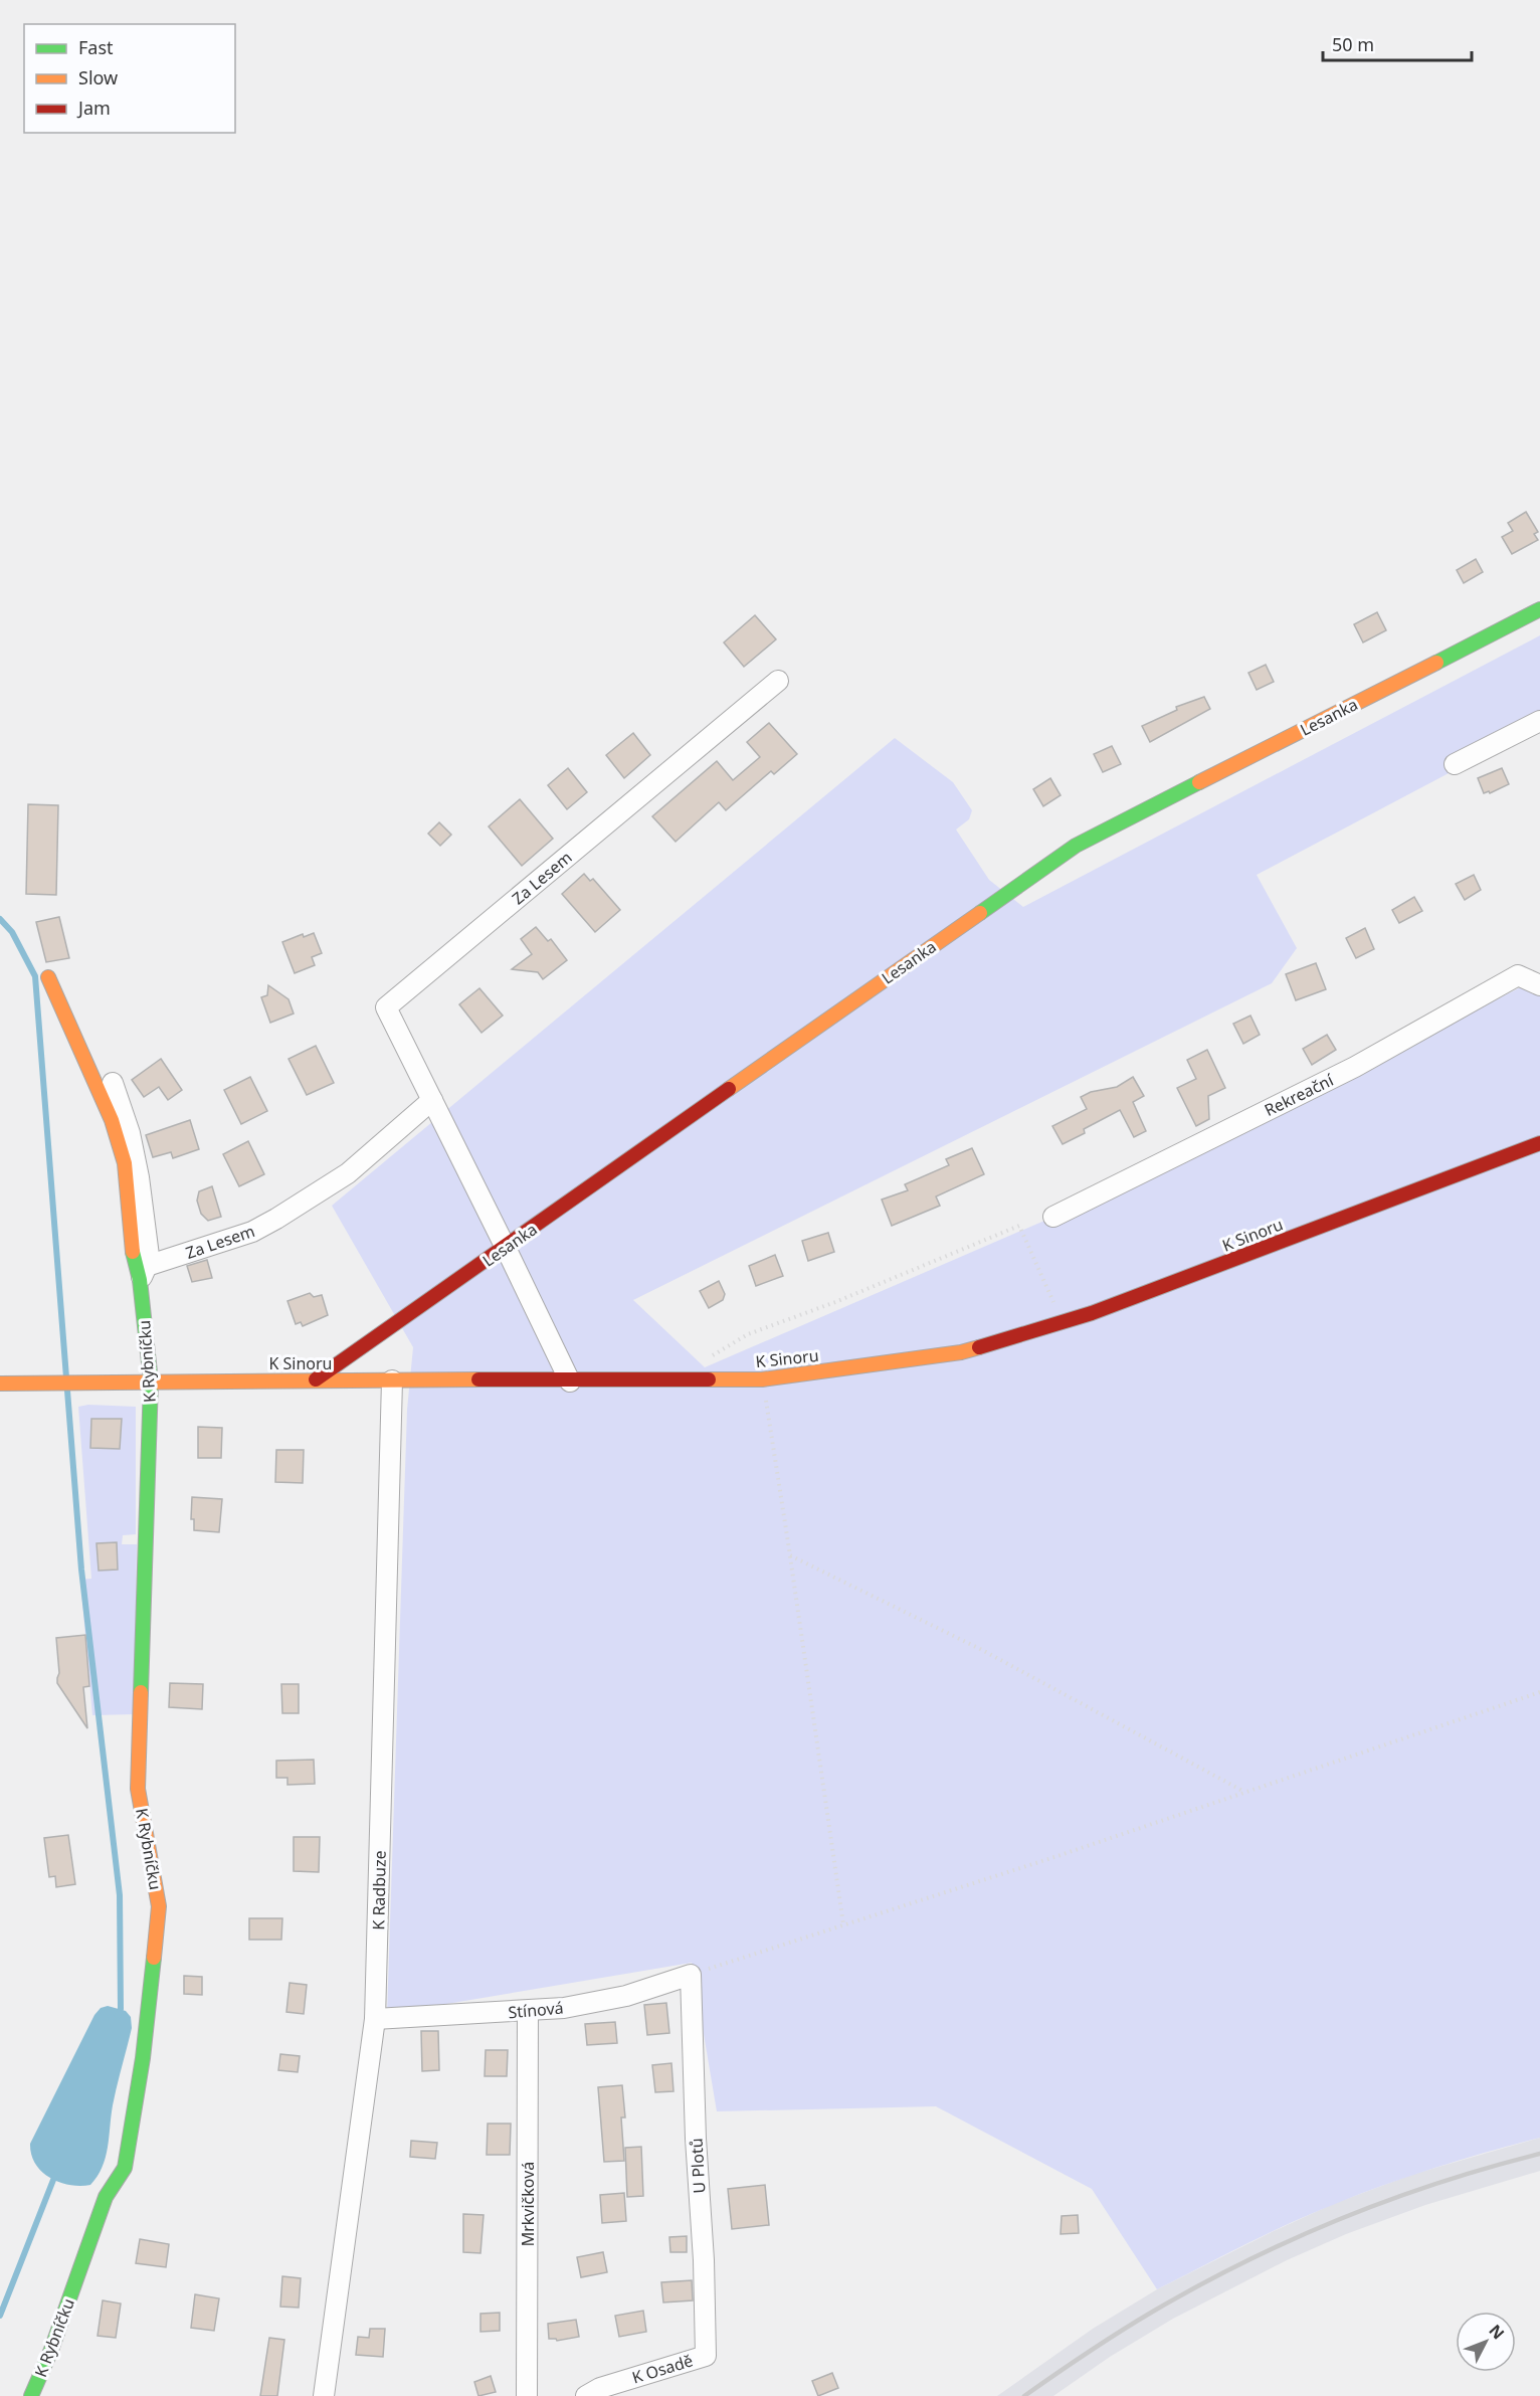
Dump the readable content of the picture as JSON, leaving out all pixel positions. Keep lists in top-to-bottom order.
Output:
{
  "streets": {
    "street": [
      "Lesanka",
      "Za Lesem",
      "Rekreační",
      "K Sinoru",
      "K Rybníčku",
      "K Radbuze",
      "Stínová",
      "U Plotů",
      "Mrkvičková",
      "K Osadě"
    ]
  },
  "crossings": [
    ["Lesanka", "Za Lesem"],
    ["Lesanka", "K Sinoru"],
    ["Za Lesem", "K Sinoru"],
    ["Za Lesem", "K Rybníčku"],
    ["K Sinoru", "K Rybníčku"],
    ["K Sinoru", "K Radbuze"],
    ["K Radbuze", "Stínová"],
    ["Stínová", "U Plotů"],
    ["Stínová", "Mrkvičková"],
    ["U Plotů", "K Osadě"]
  ],
  "legend": ["Fast", "Slow", "Jam"],
  "scale_bar": "50 m",
  "north": "top right"
}
